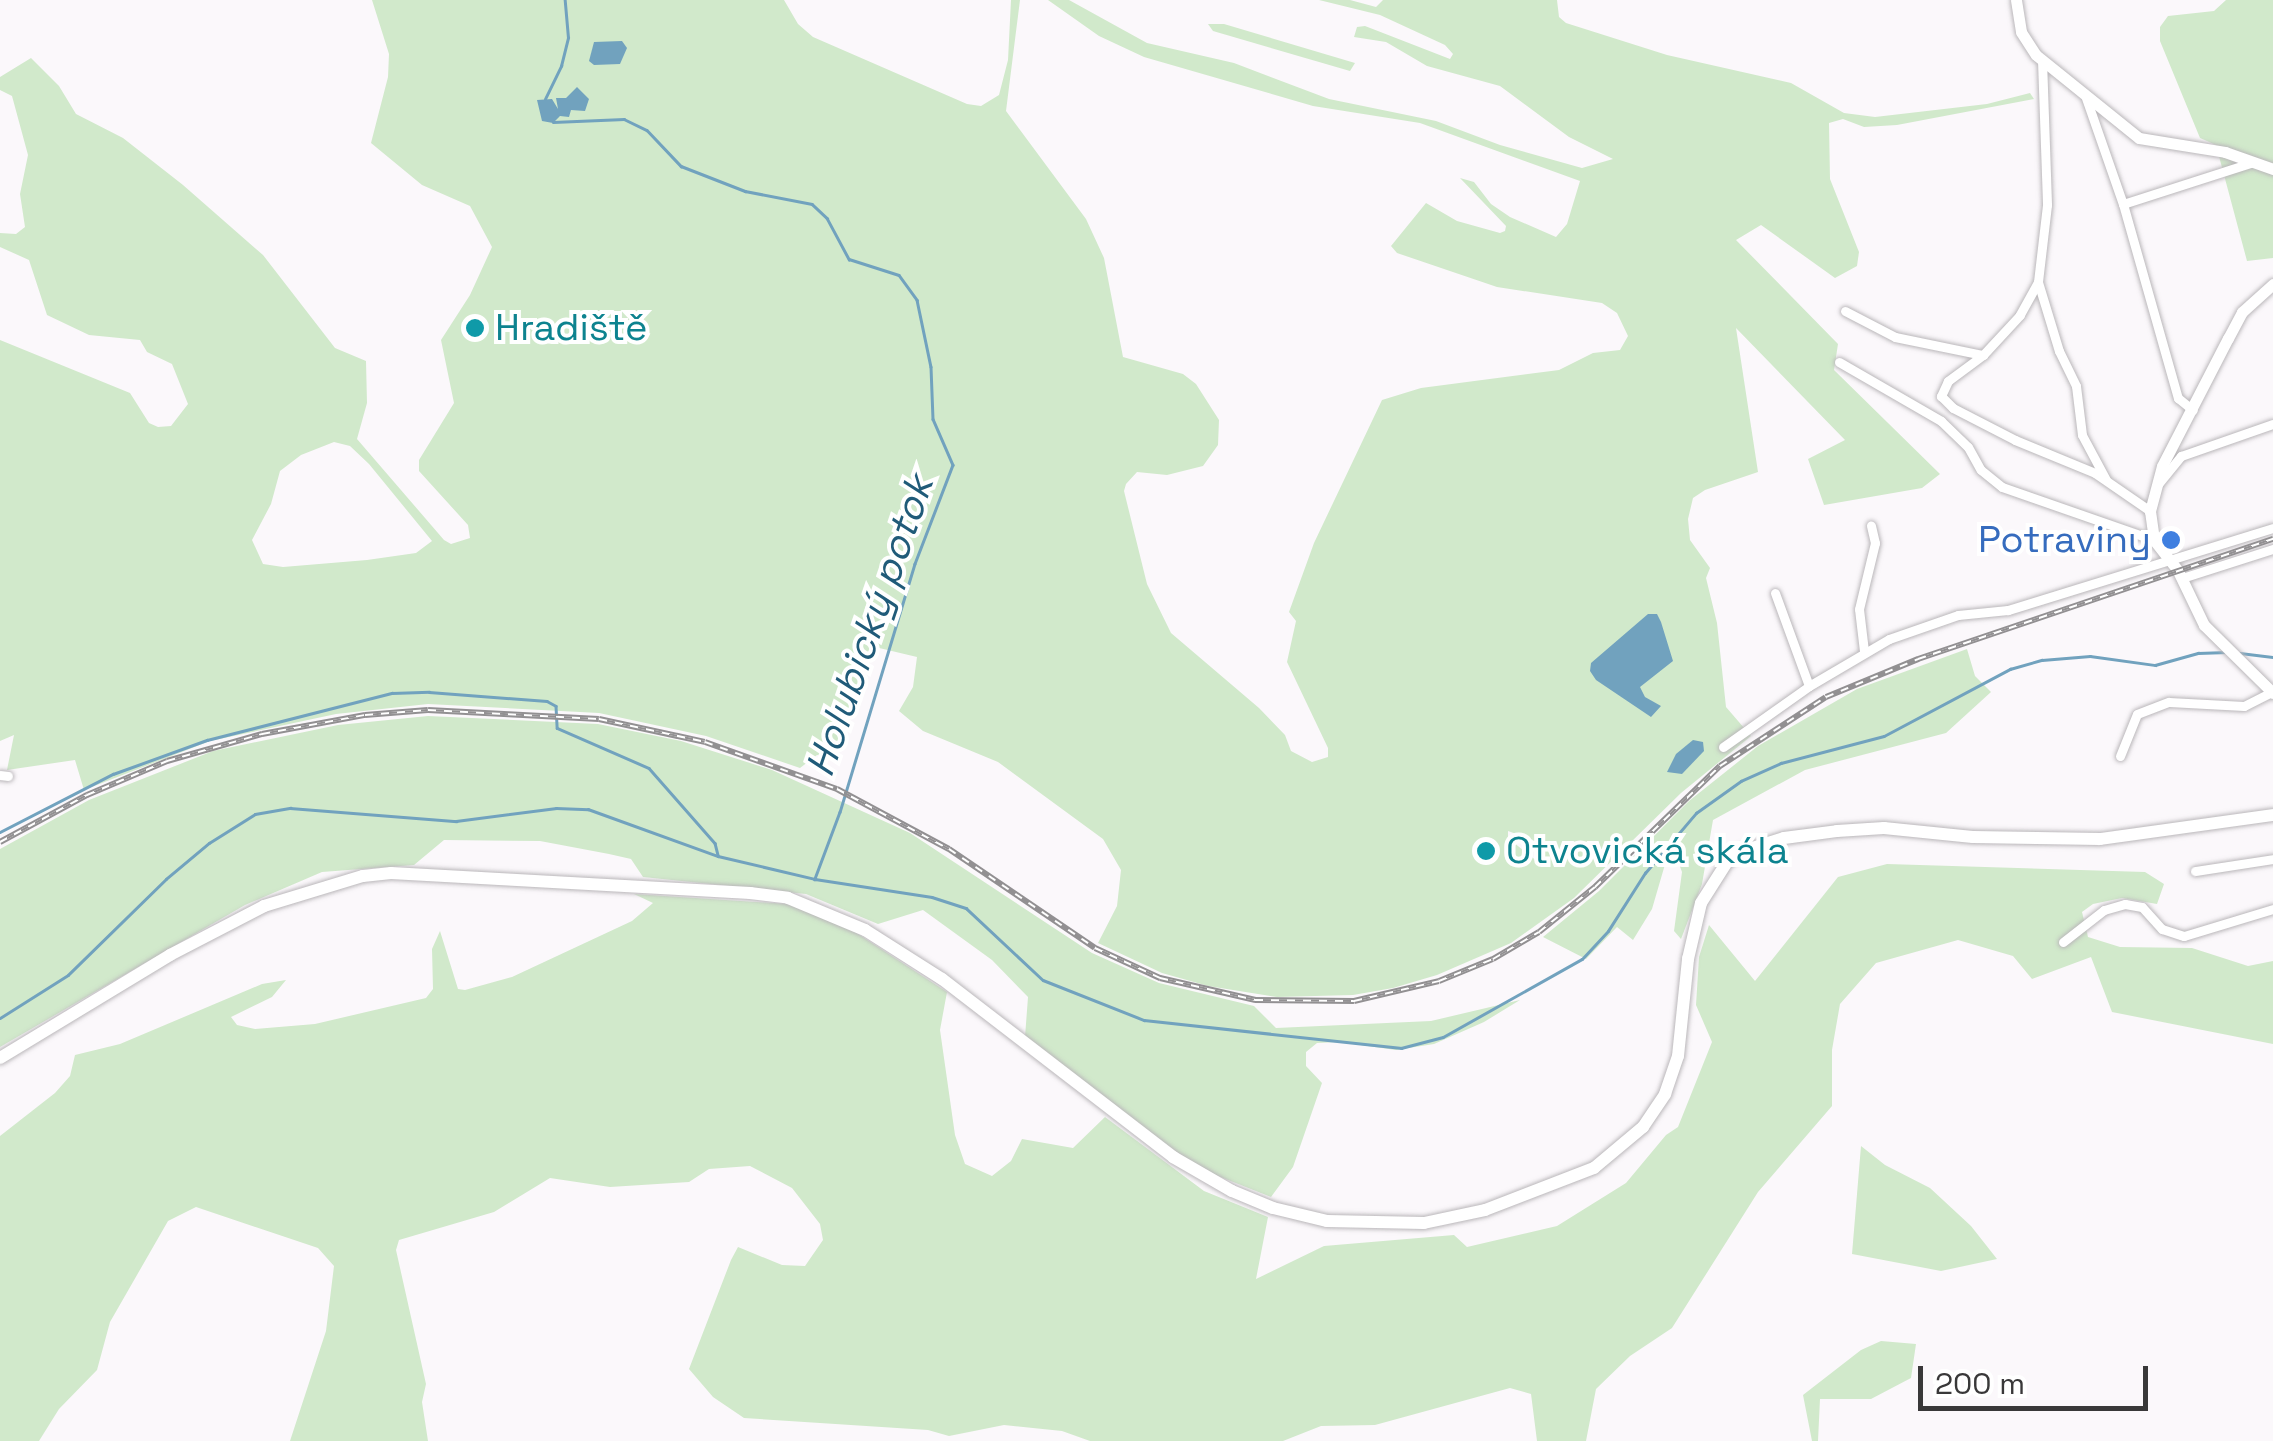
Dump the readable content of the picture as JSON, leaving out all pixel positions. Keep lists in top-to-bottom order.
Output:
{
  "water": ["Holubický potok"],
  "places": ["Hradiště", "Potraviny", "Otvovická skála"],
  "scale_bar": "200 m"
}
